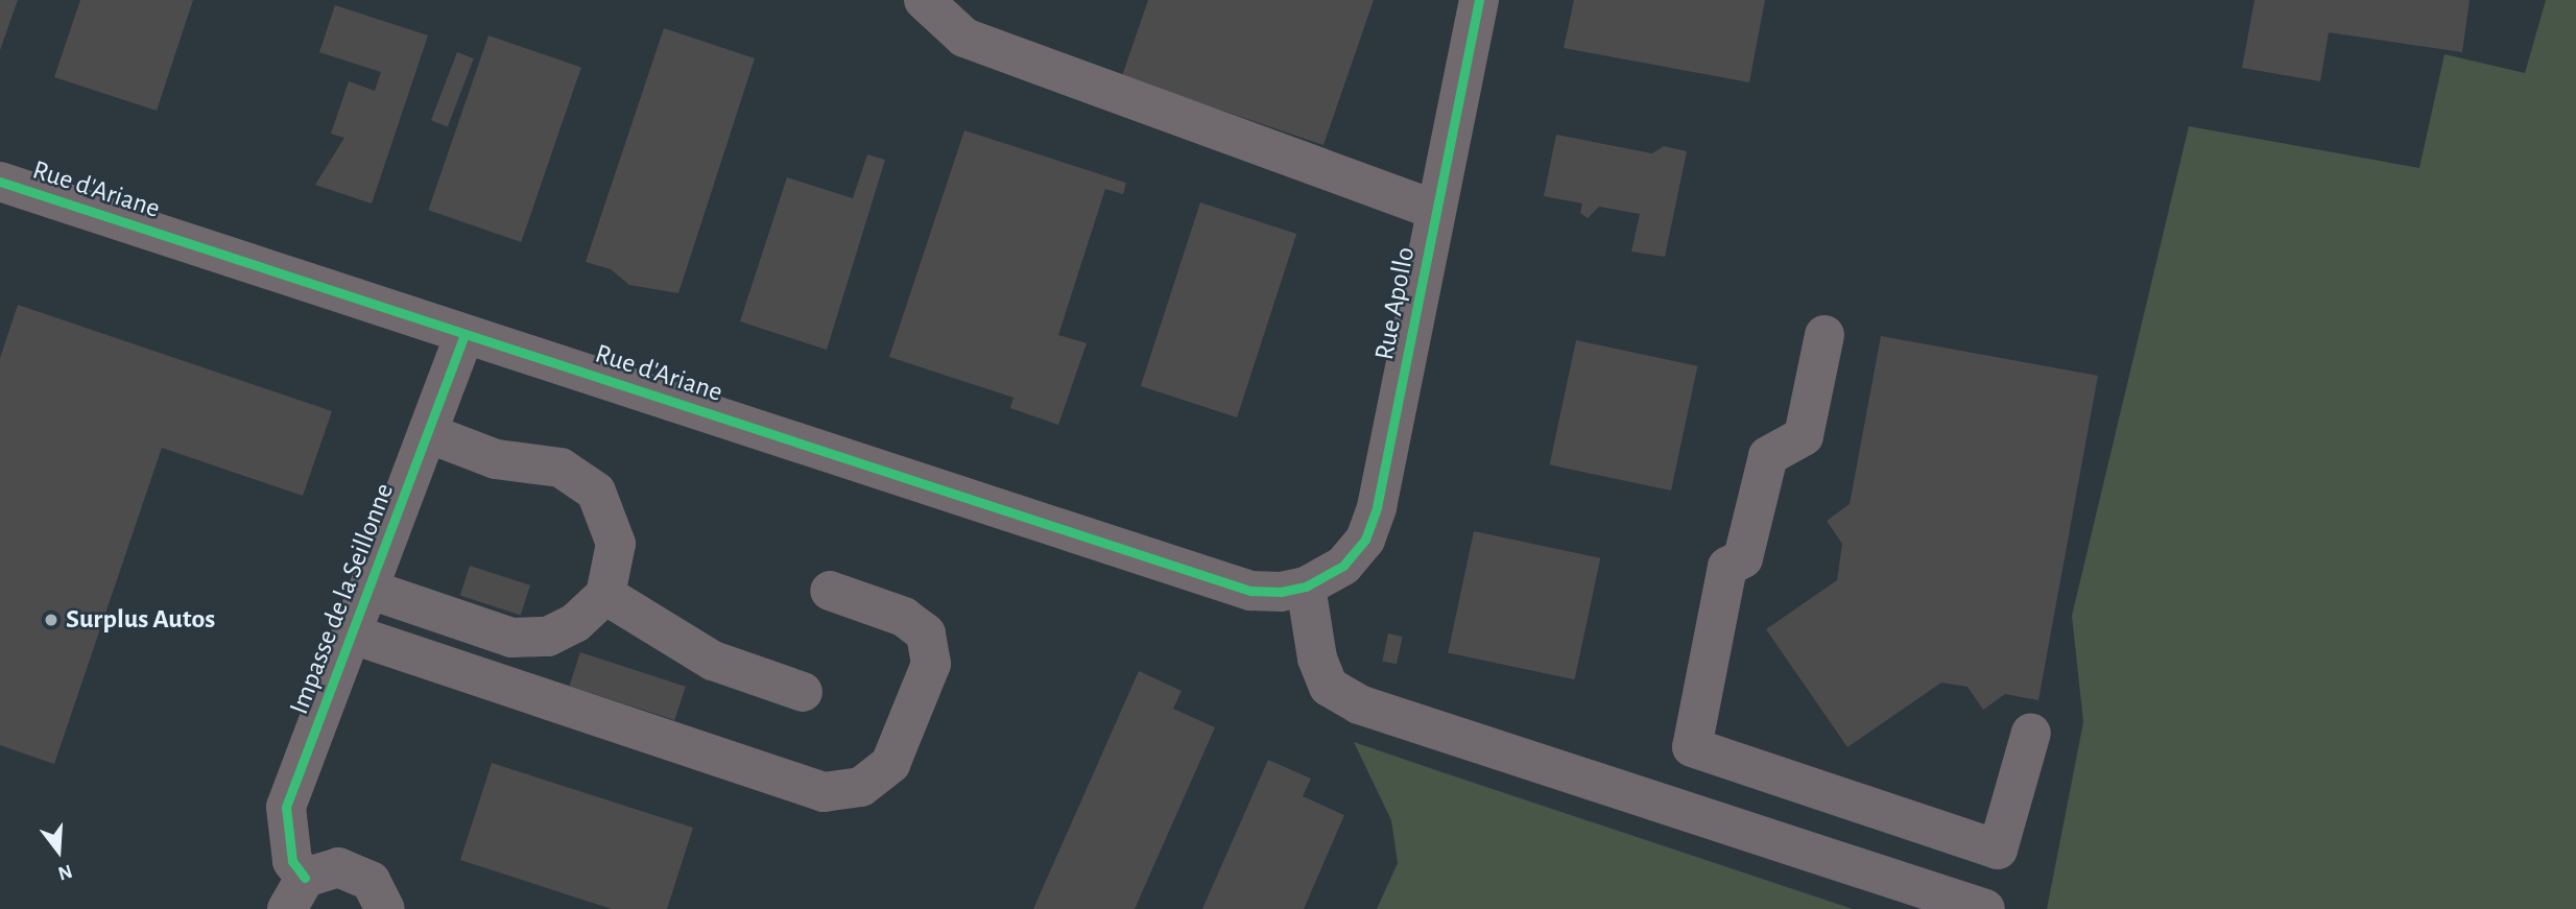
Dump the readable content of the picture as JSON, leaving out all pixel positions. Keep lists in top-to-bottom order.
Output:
{
  "streets": {
    "street": ["Rue d'Ariane", "Rue Apollo", "Impasse de la Seillonne"]
  },
  "crossings": [
    ["Rue d'Ariane", "Rue Apollo"],
    ["Rue d'Ariane", "Impasse de la Seillonne"]
  ],
  "places": ["Surplus Autos"],
  "north": "bottom"
}
